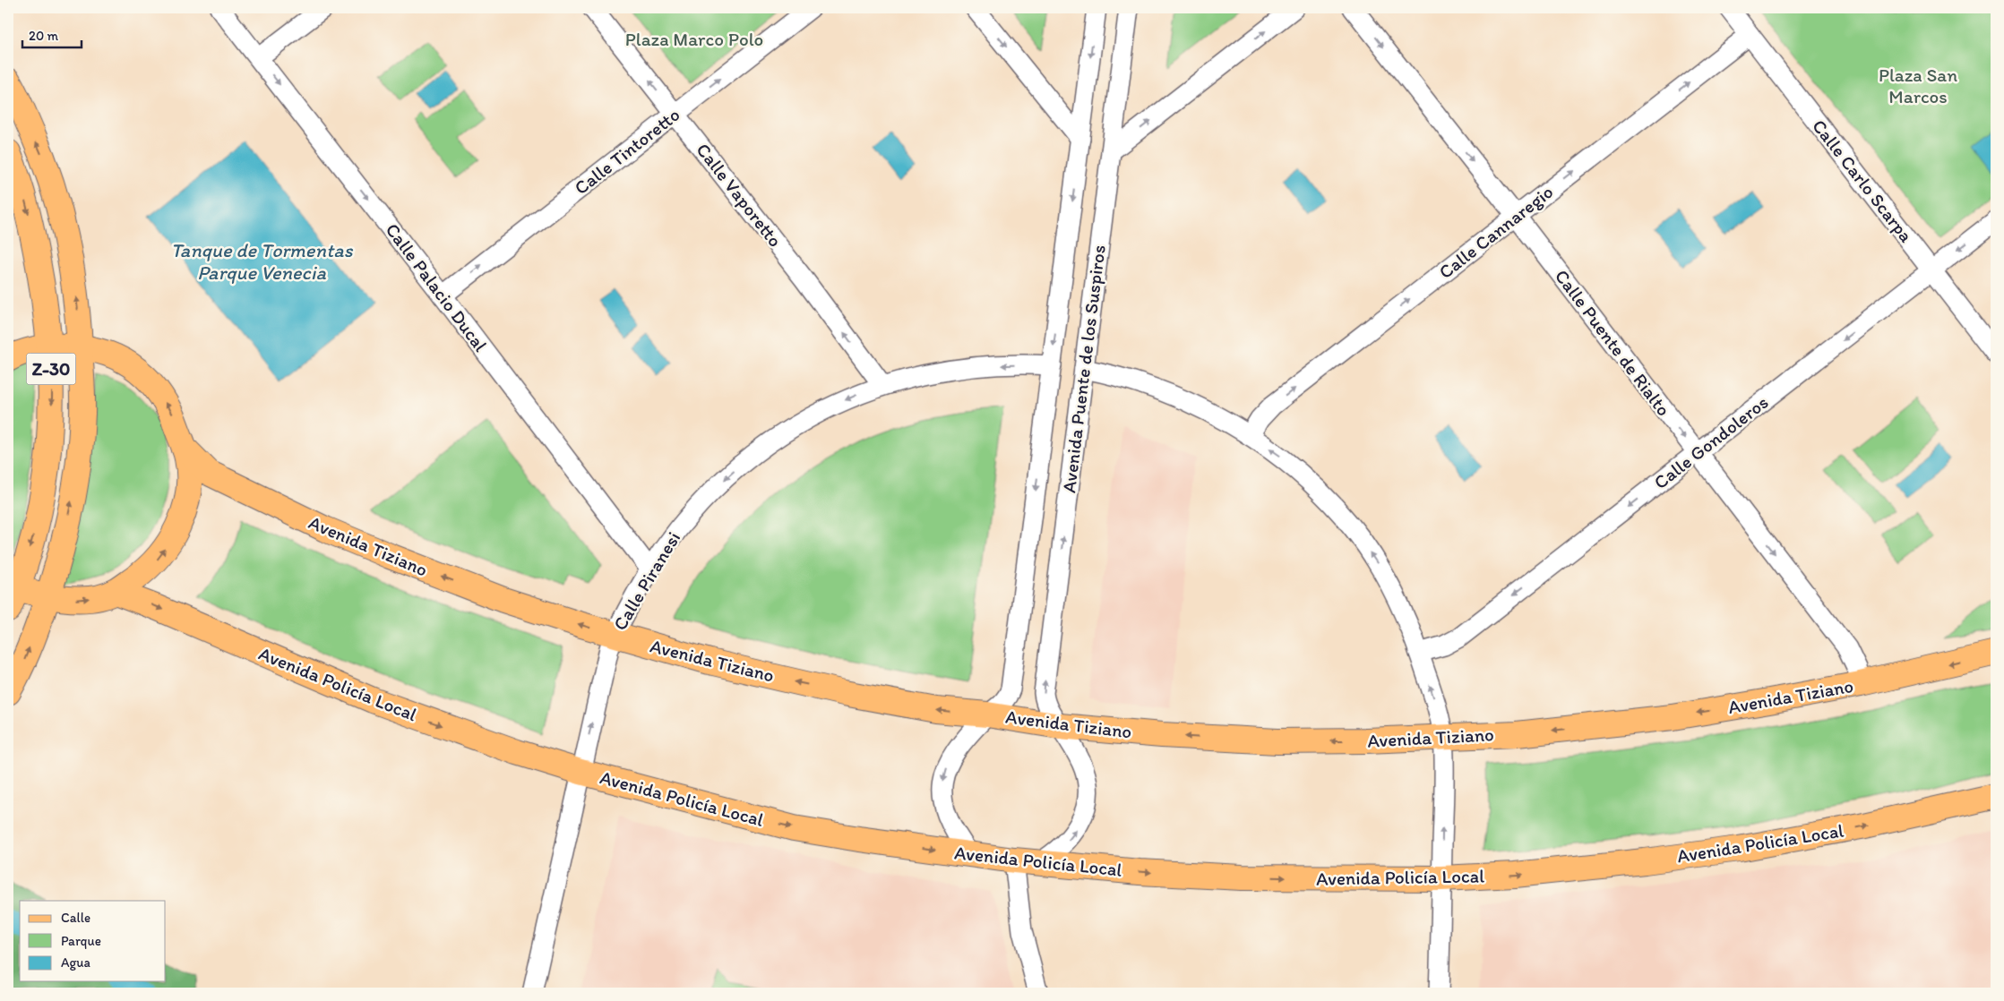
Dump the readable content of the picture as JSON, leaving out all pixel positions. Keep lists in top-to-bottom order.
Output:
{
  "streets": {
    "main road": ["Z-30", "Avenida Tiziano", "Avenida Policía Local"],
    "street": [
      "Calle Tintoretto",
      "Calle Carlo Scarpa",
      "Calle Vaporetto",
      "Calle Cannaregio",
      "Calle Palacio Ducal",
      "Calle Puente de Rialto",
      "Avenida Puente de los Suspiros",
      "Calle Gondoleros",
      "Calle Piranesi"
    ]
  },
  "crossings": [
    ["Calle Tintoretto", "Calle Vaporetto"],
    ["Calle Tintoretto", "Calle Palacio Ducal"],
    ["Calle Carlo Scarpa", "Calle Cannaregio"],
    ["Calle Carlo Scarpa", "Calle Gondoleros"],
    ["Calle Vaporetto", "Calle Piranesi"],
    ["Calle Cannaregio", "Calle Puente de Rialto"],
    ["Calle Palacio Ducal", "Calle Piranesi"],
    ["Calle Puente de Rialto", "Calle Gondoleros"],
    ["Calle Puente de Rialto", "Avenida Tiziano"],
    ["Z-30", "Avenida Tiziano"],
    ["Z-30", "Avenida Policía Local"],
    ["Avenida Puente de los Suspiros", "Avenida Tiziano"],
    ["Avenida Puente de los Suspiros", "Calle Piranesi"],
    ["Avenida Puente de los Suspiros", "Avenida Policía Local"],
    ["Avenida Tiziano", "Calle Piranesi"],
    ["Avenida Tiziano", "Avenida Policía Local"],
    ["Calle Piranesi", "Avenida Policía Local"]
  ],
  "one_way": [
    "Calle Tintoretto",
    "Calle Vaporetto",
    "Calle Cannaregio",
    "Calle Palacio Ducal",
    "Calle Puente de Rialto",
    "Calle Gondoleros",
    "Avenida Tiziano",
    "Avenida Policía Local"
  ],
  "water": ["Tanque de Tormentas Parque Venecia"],
  "parks": ["Plaza Marco Polo", "Plaza San Marcos"],
  "legend": ["Calle", "Parque", "Agua"],
  "scale_bar": "20 m"
}
